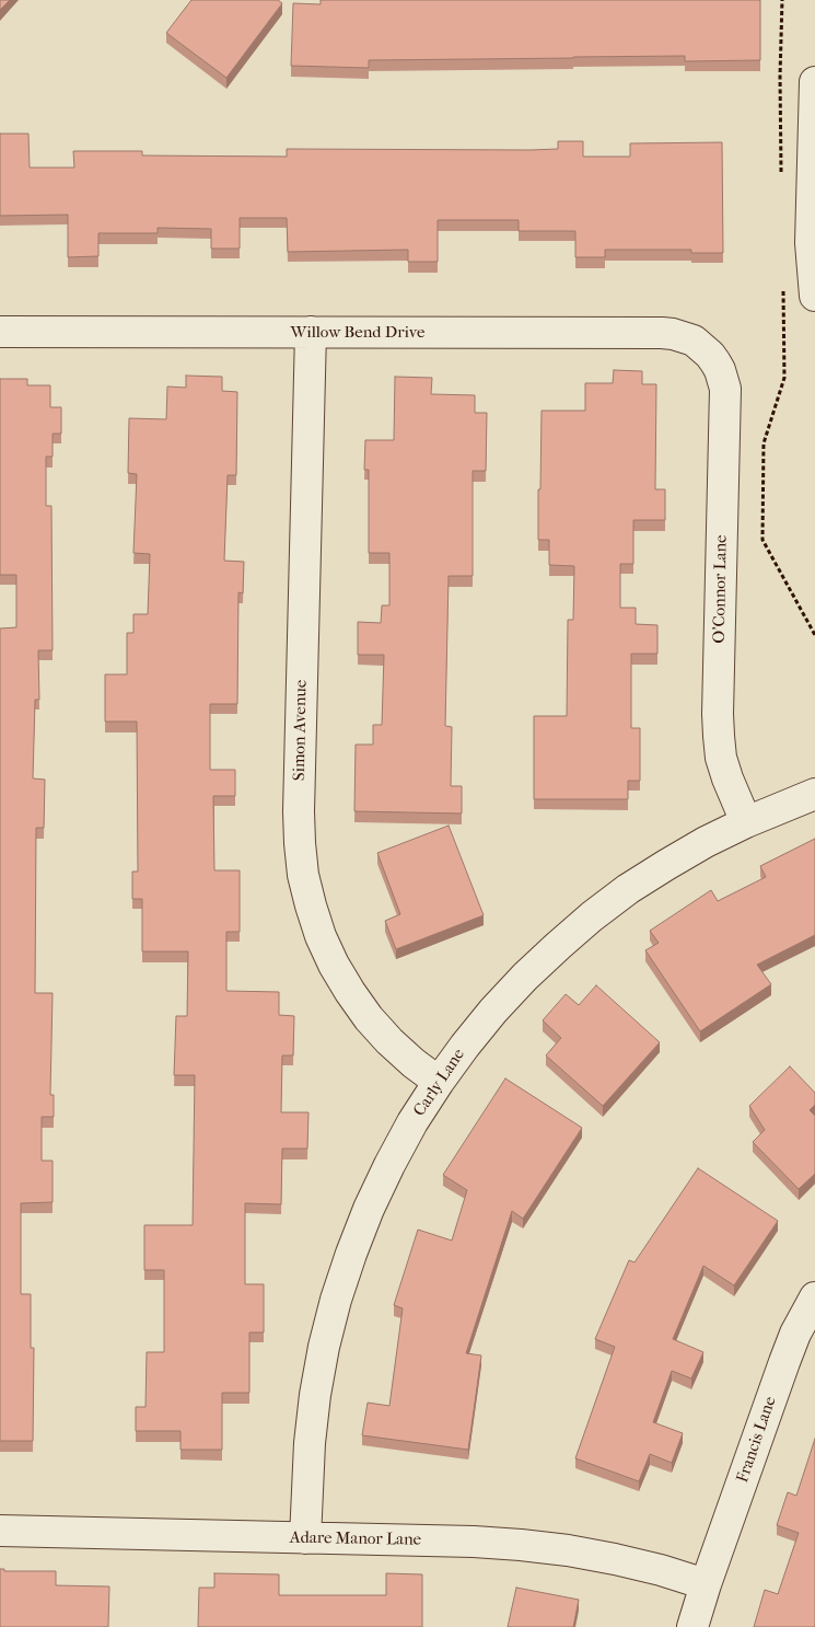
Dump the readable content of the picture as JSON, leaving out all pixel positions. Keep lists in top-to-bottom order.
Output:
{
  "streets": {
    "street": [
      "Willow Bend Drive",
      "O'Connor Lane",
      "Simon Avenue",
      "Carly Lane",
      "Francis Lane",
      "Adare Manor Lane"
    ]
  },
  "crossings": [
    ["Willow Bend Drive", "O'Connor Lane"],
    ["Willow Bend Drive", "Simon Avenue"],
    ["O'Connor Lane", "Carly Lane"],
    ["Simon Avenue", "Carly Lane"],
    ["Carly Lane", "Adare Manor Lane"],
    ["Francis Lane", "Adare Manor Lane"]
  ]
}
